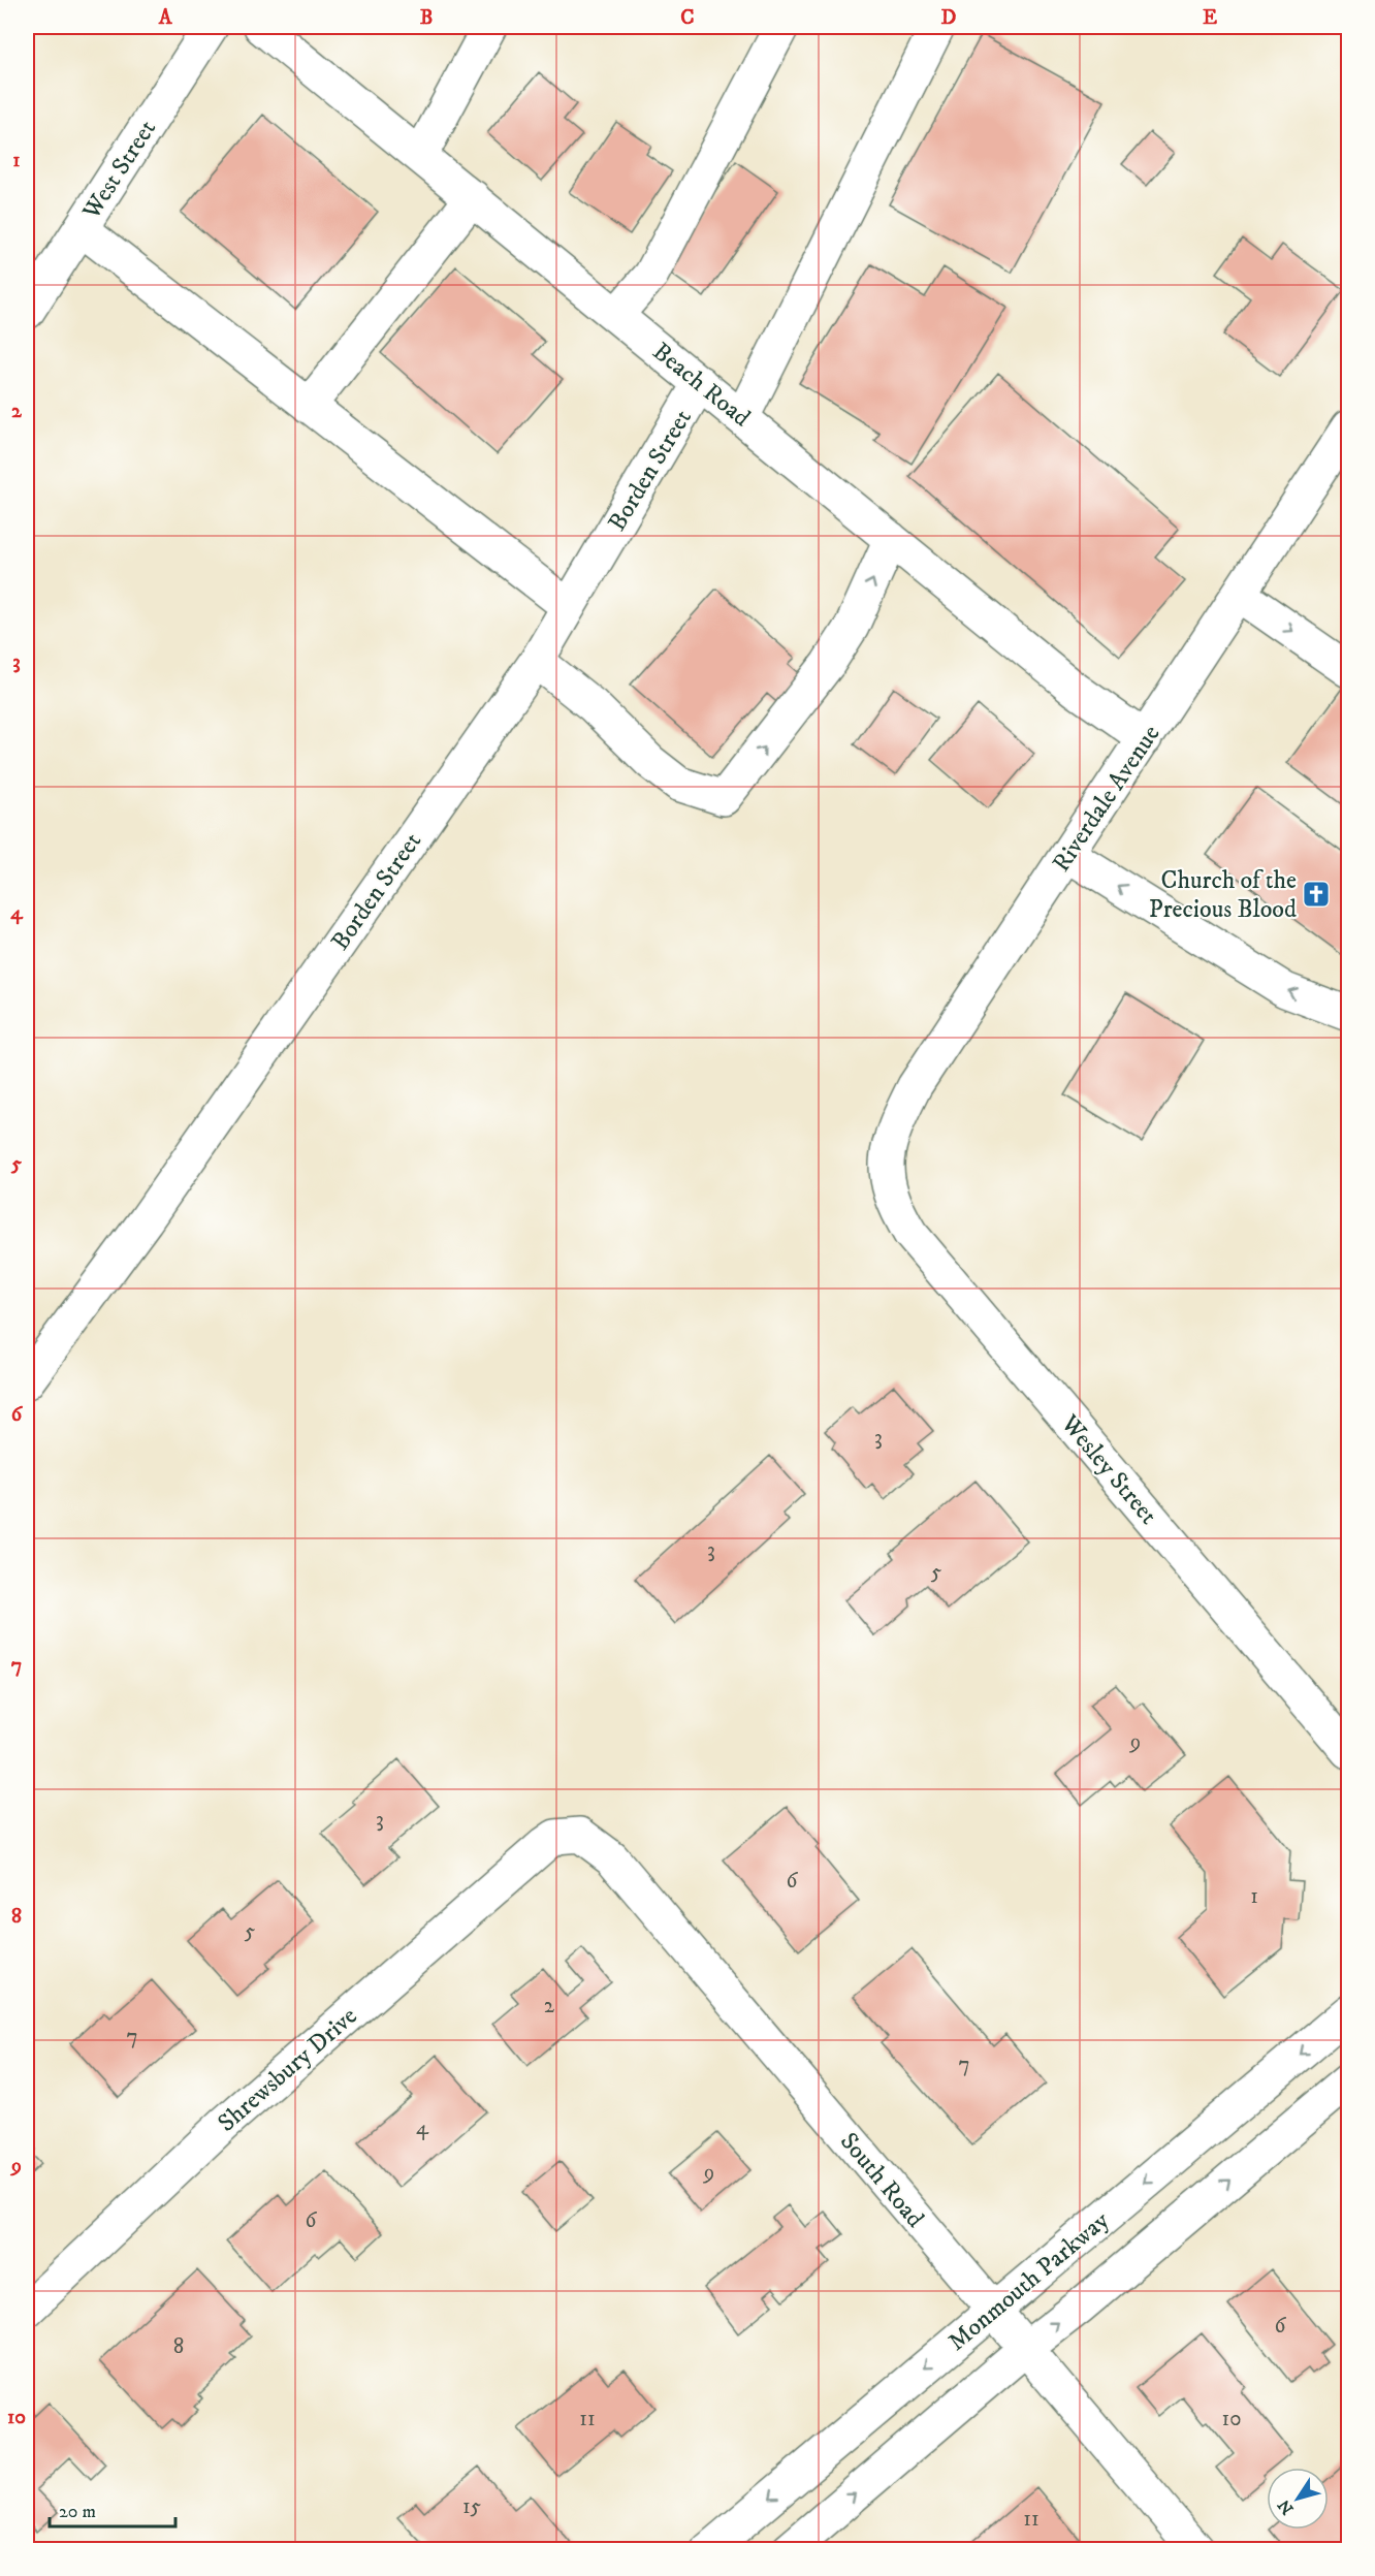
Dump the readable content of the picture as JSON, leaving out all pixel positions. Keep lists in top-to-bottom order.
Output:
{
  "streets": {
    "street": [
      "West Street",
      "Beach Road",
      "Borden Street",
      "Riverdale Avenue",
      "Wesley Street",
      "Shrewsbury Drive",
      "South Road",
      "Monmouth Parkway"
    ]
  },
  "crossings": [
    ["Beach Road", "Borden Street"],
    ["Beach Road", "Riverdale Avenue"],
    ["Riverdale Avenue", "Wesley Street"],
    ["Shrewsbury Drive", "South Road"],
    ["South Road", "Monmouth Parkway"]
  ],
  "places": {
    "church": ["Church of the Precious Blood"]
  },
  "house_numbers": [
    "3",
    "3",
    "5",
    "9",
    "3",
    "6",
    "1",
    "5",
    "2",
    "7",
    "7",
    "4",
    "9",
    "6",
    "6",
    "8",
    "11",
    "10",
    "15",
    "11"
  ],
  "scale_bar": "20 m",
  "north": "bottom left",
  "grid": {
    "columns": [
      "A",
      "B",
      "C",
      "D",
      "E"
    ],
    "rows": [
      "1",
      "2",
      "3",
      "4",
      "5",
      "6",
      "7",
      "8",
      "9",
      "10"
    ]
  }
}
